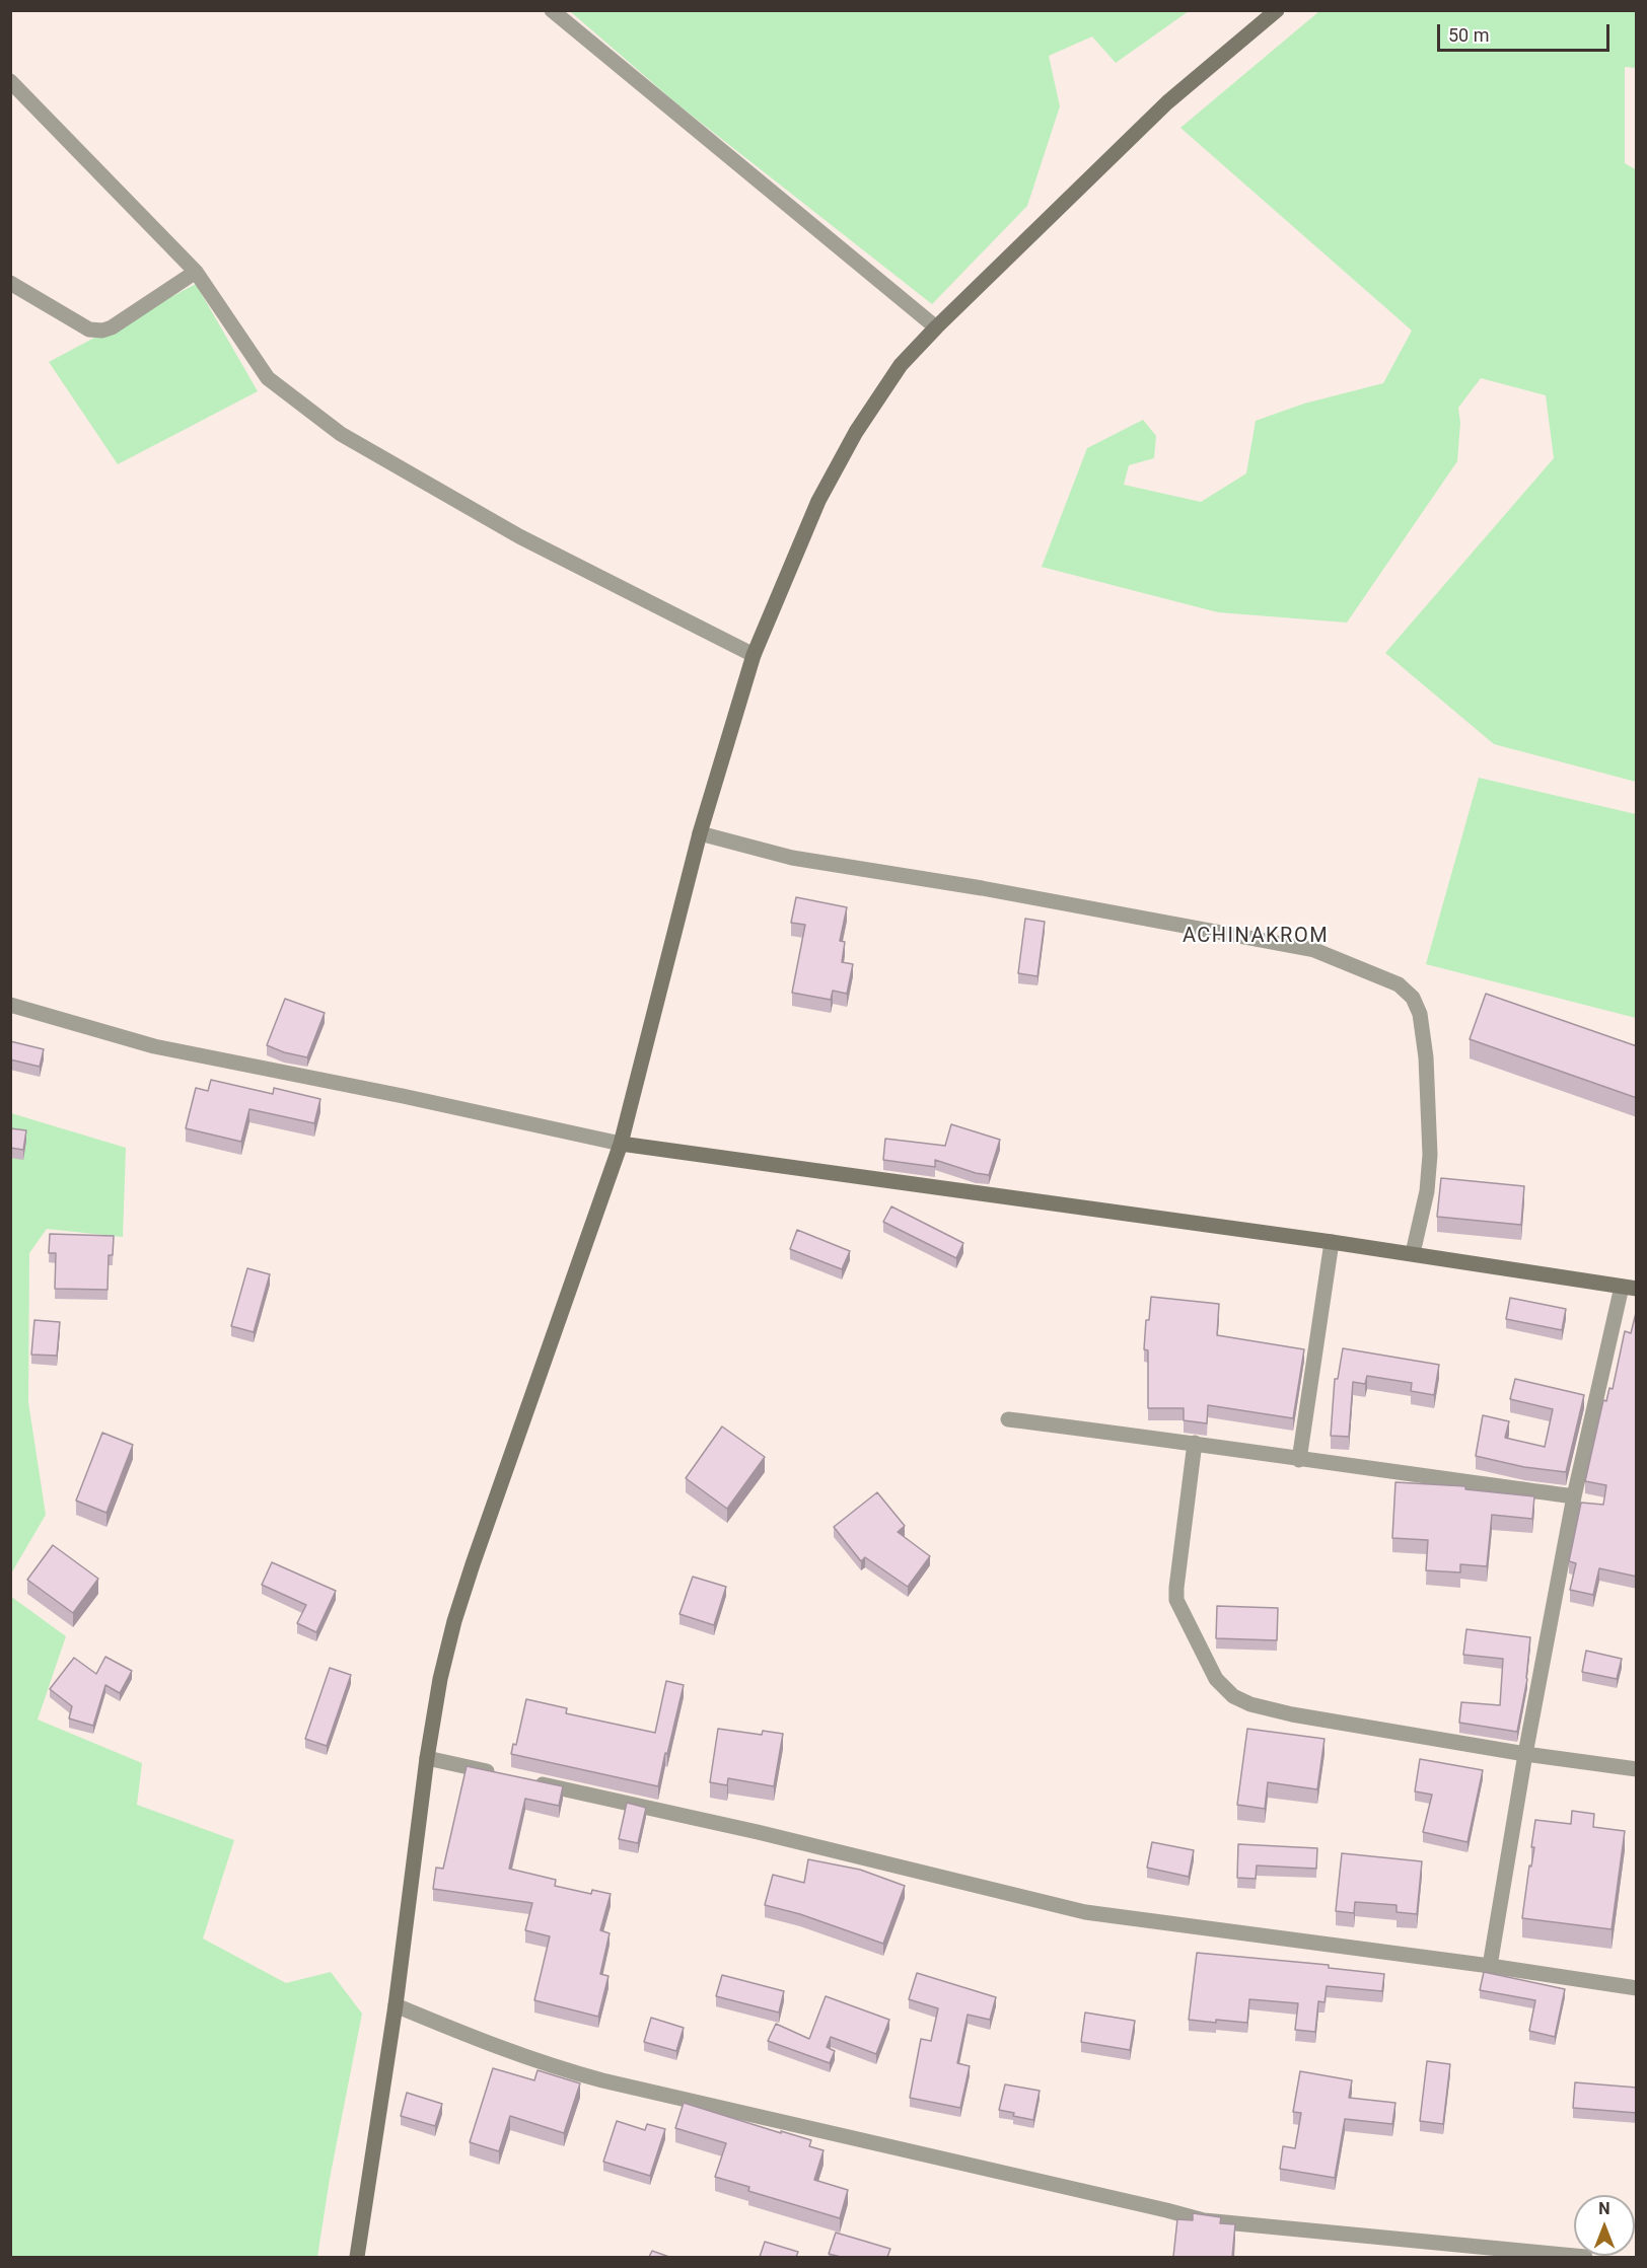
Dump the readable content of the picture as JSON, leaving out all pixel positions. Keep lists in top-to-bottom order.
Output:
{
  "districts": ["ACHINAKROM"],
  "scale_bar": "50 m",
  "north": "top"
}
